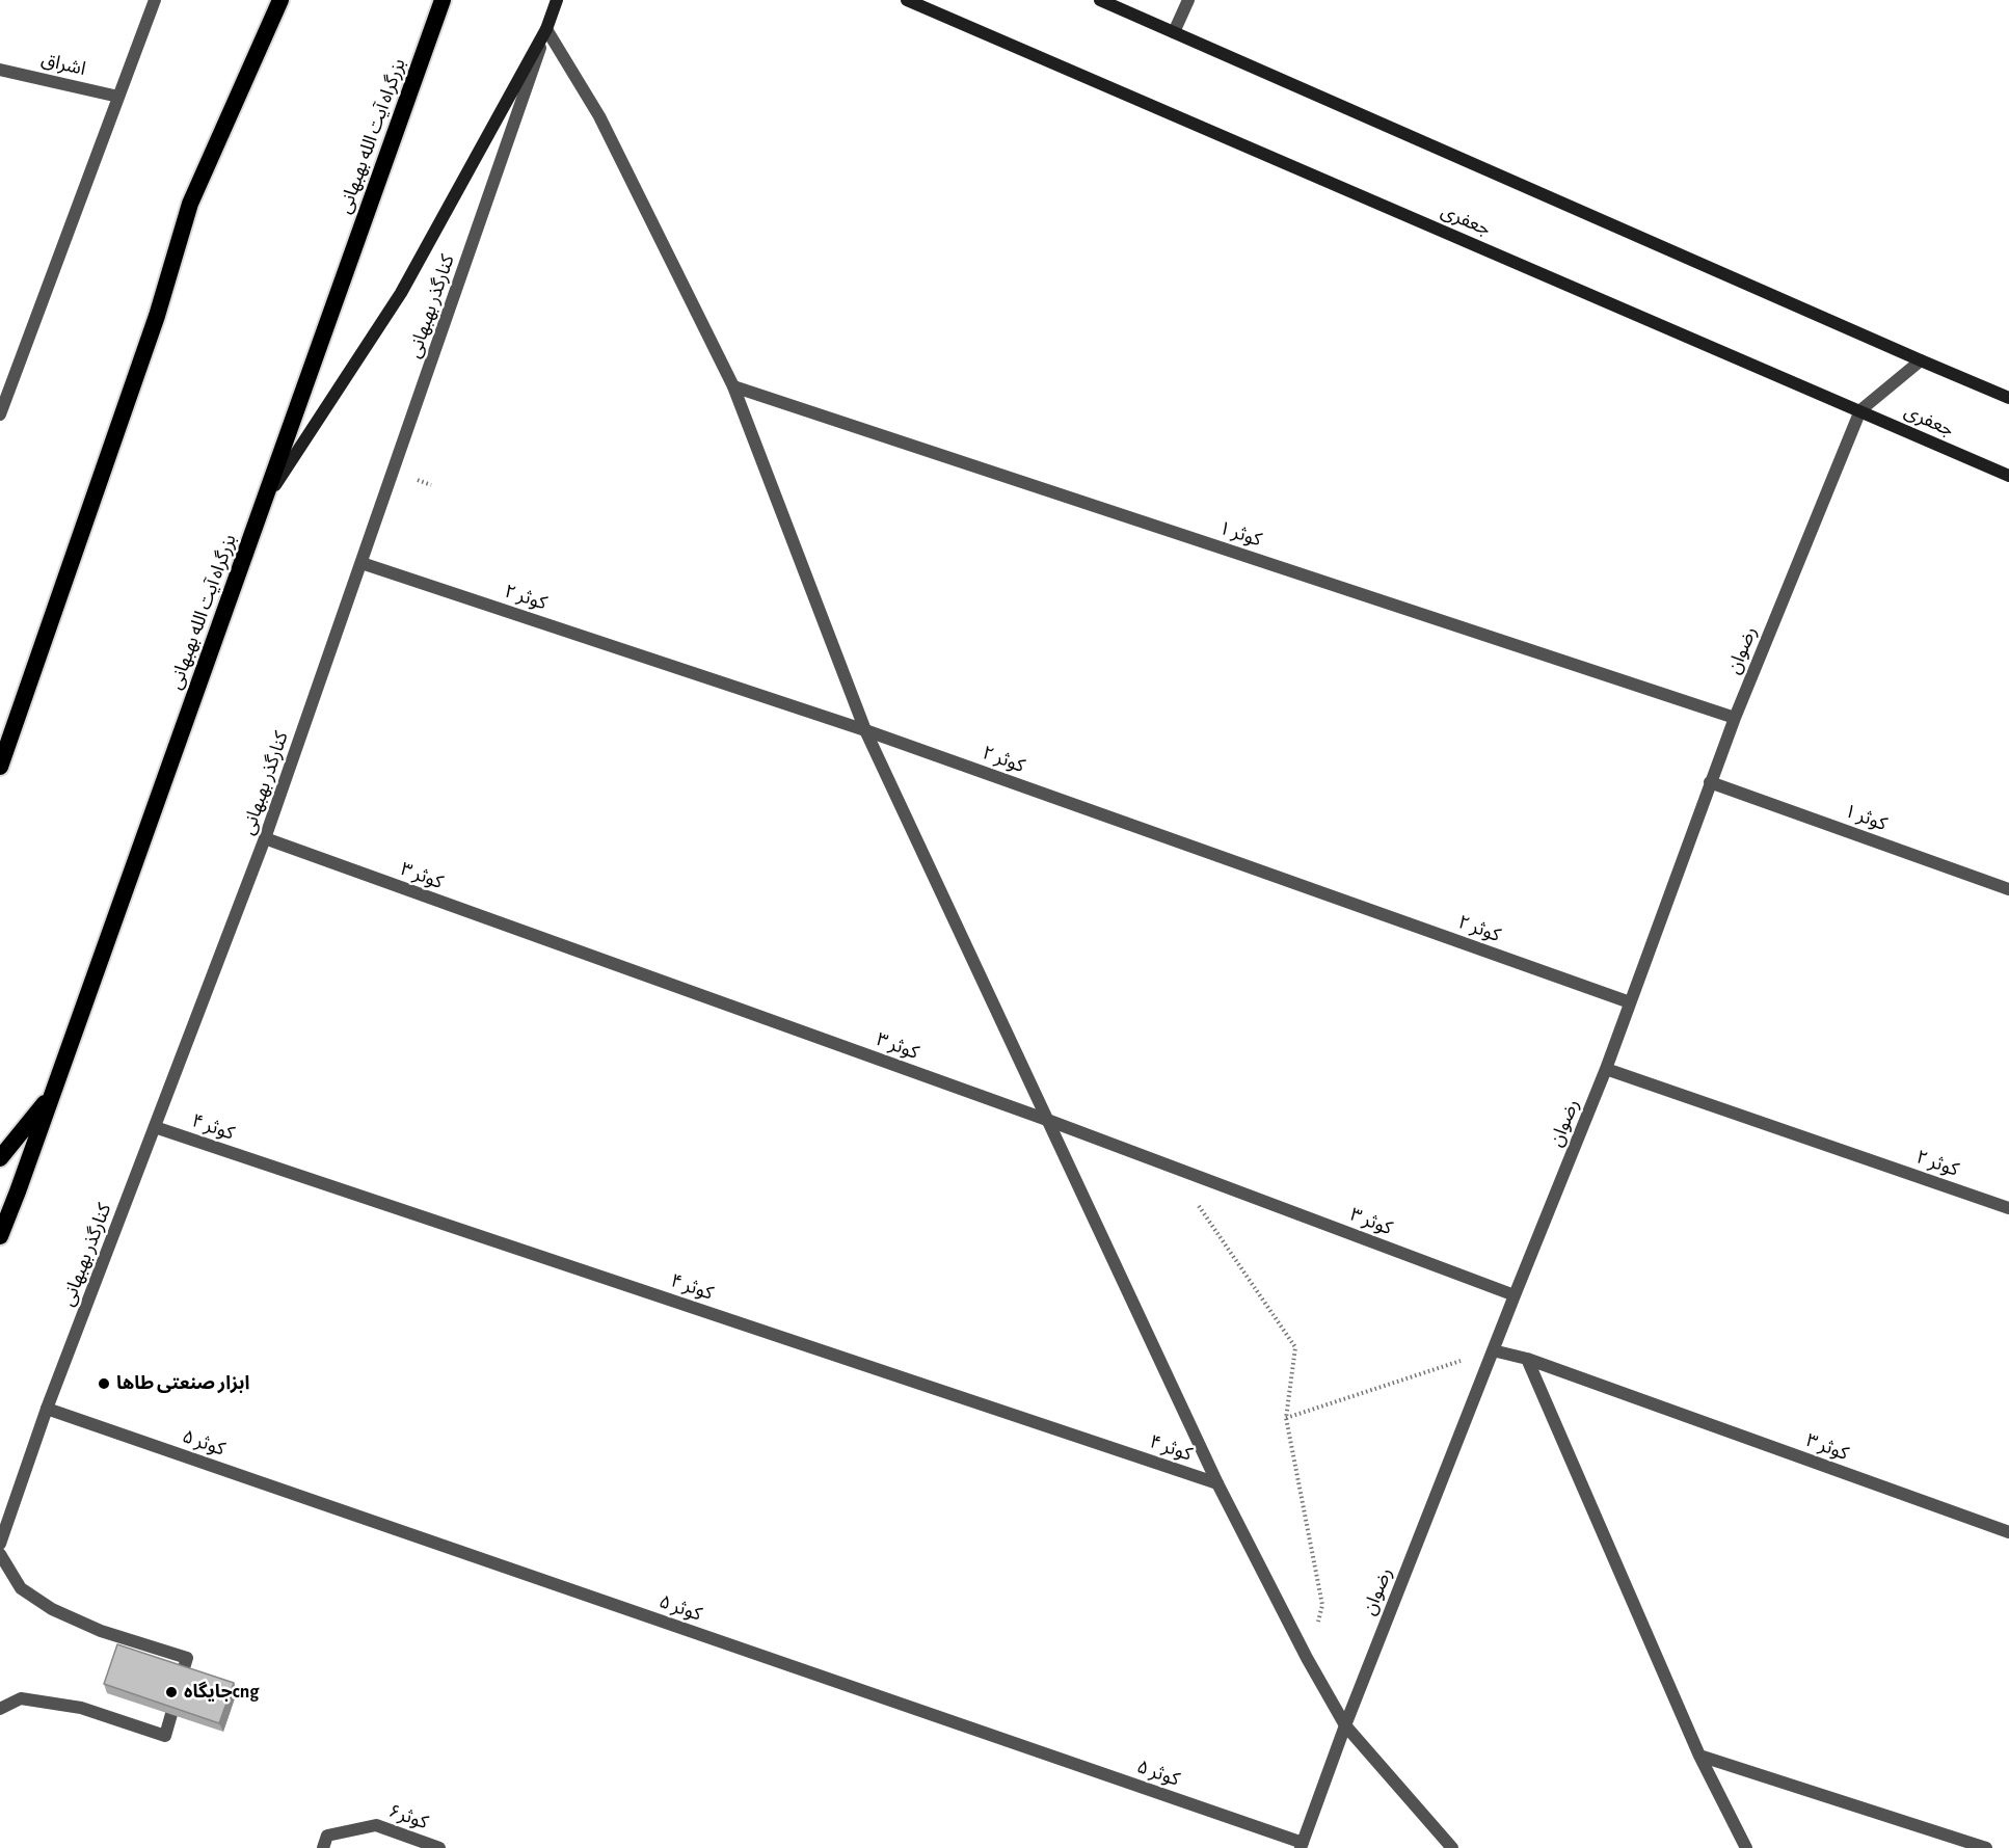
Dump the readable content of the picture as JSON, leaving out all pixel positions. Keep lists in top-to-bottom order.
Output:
{
  "streets": {
    "highway": ["بزرگراه آیت الله بهبهانی"],
    "main road": ["جعفری", "کنارگذر بهبهانی"],
    "street": [
      "اشراق",
      "کوثر ۱",
      "کوثر ۲",
      "رضوان",
      "کوثر ۳",
      "کوثر ۴",
      "کوثر ۵",
      "کوثر۶"
    ]
  },
  "crossings": [
    ["بزرگراه آیت الله بهبهانی", "کنارگذر بهبهانی"],
    ["جعفری", "رضوان"],
    ["کنارگذر بهبهانی", "کوثر ۲"],
    ["کنارگذر بهبهانی", "کوثر ۳"],
    ["کنارگذر بهبهانی", "کوثر ۴"],
    ["کنارگذر بهبهانی", "کوثر ۵"],
    ["کوثر ۱", "رضوان"],
    ["کوثر ۲", "رضوان"],
    ["رضوان", "کوثر ۳"],
    ["رضوان", "کوثر ۵"]
  ],
  "places": ["ابزار صنعتی طاها", "جایگاهcng"]
}
